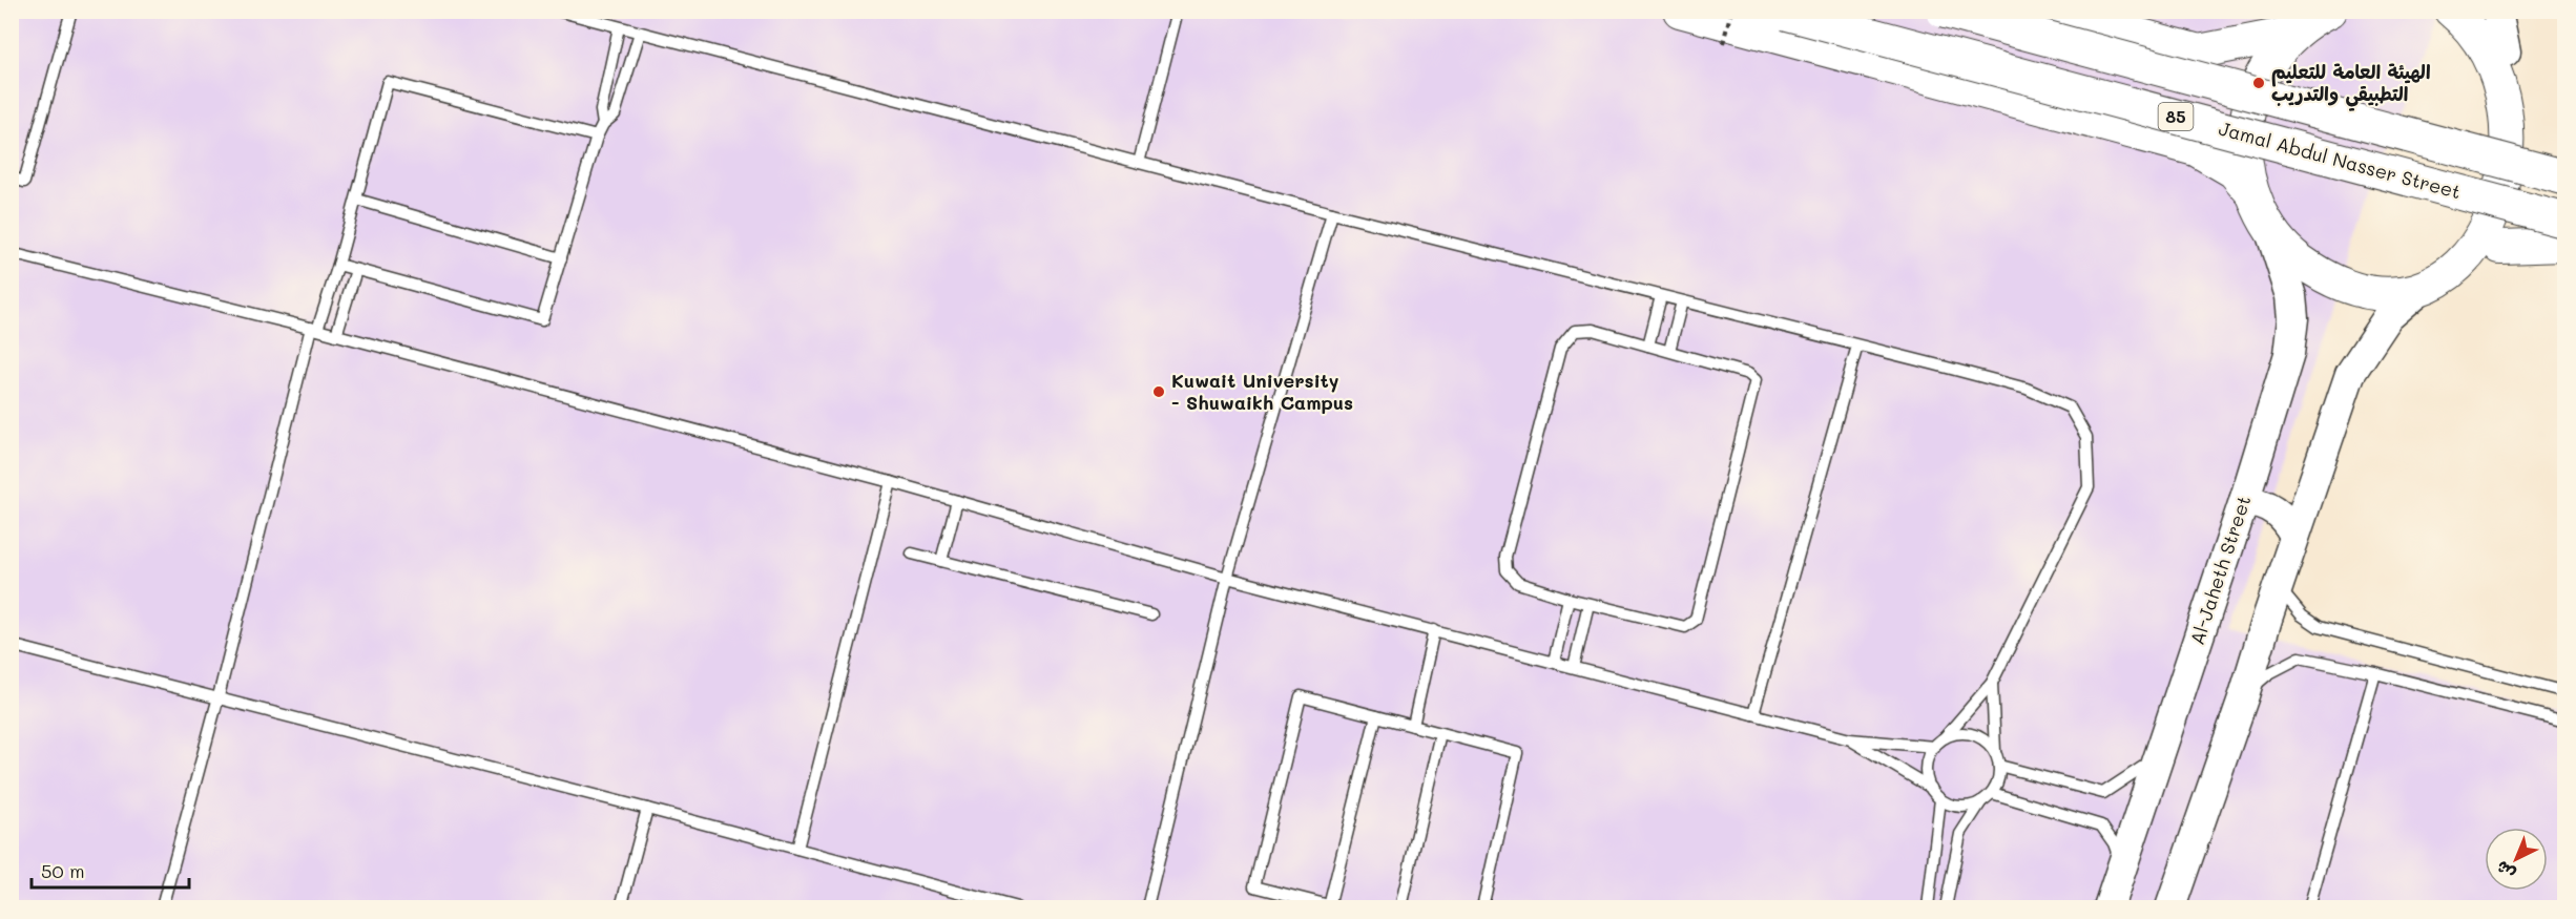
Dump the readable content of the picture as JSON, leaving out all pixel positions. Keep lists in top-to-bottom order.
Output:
{
  "streets": {
    "highway": ["85", "Jamal Abdul Nasser Street"],
    "street": ["Al-Jaheth Street"]
  },
  "places": ["الهيئة العامة للتعليم التطبيقي والتدريب", "Kuwait University - Shuwaikh Campus"],
  "scale_bar": "50 m",
  "north": "bottom left"
}
